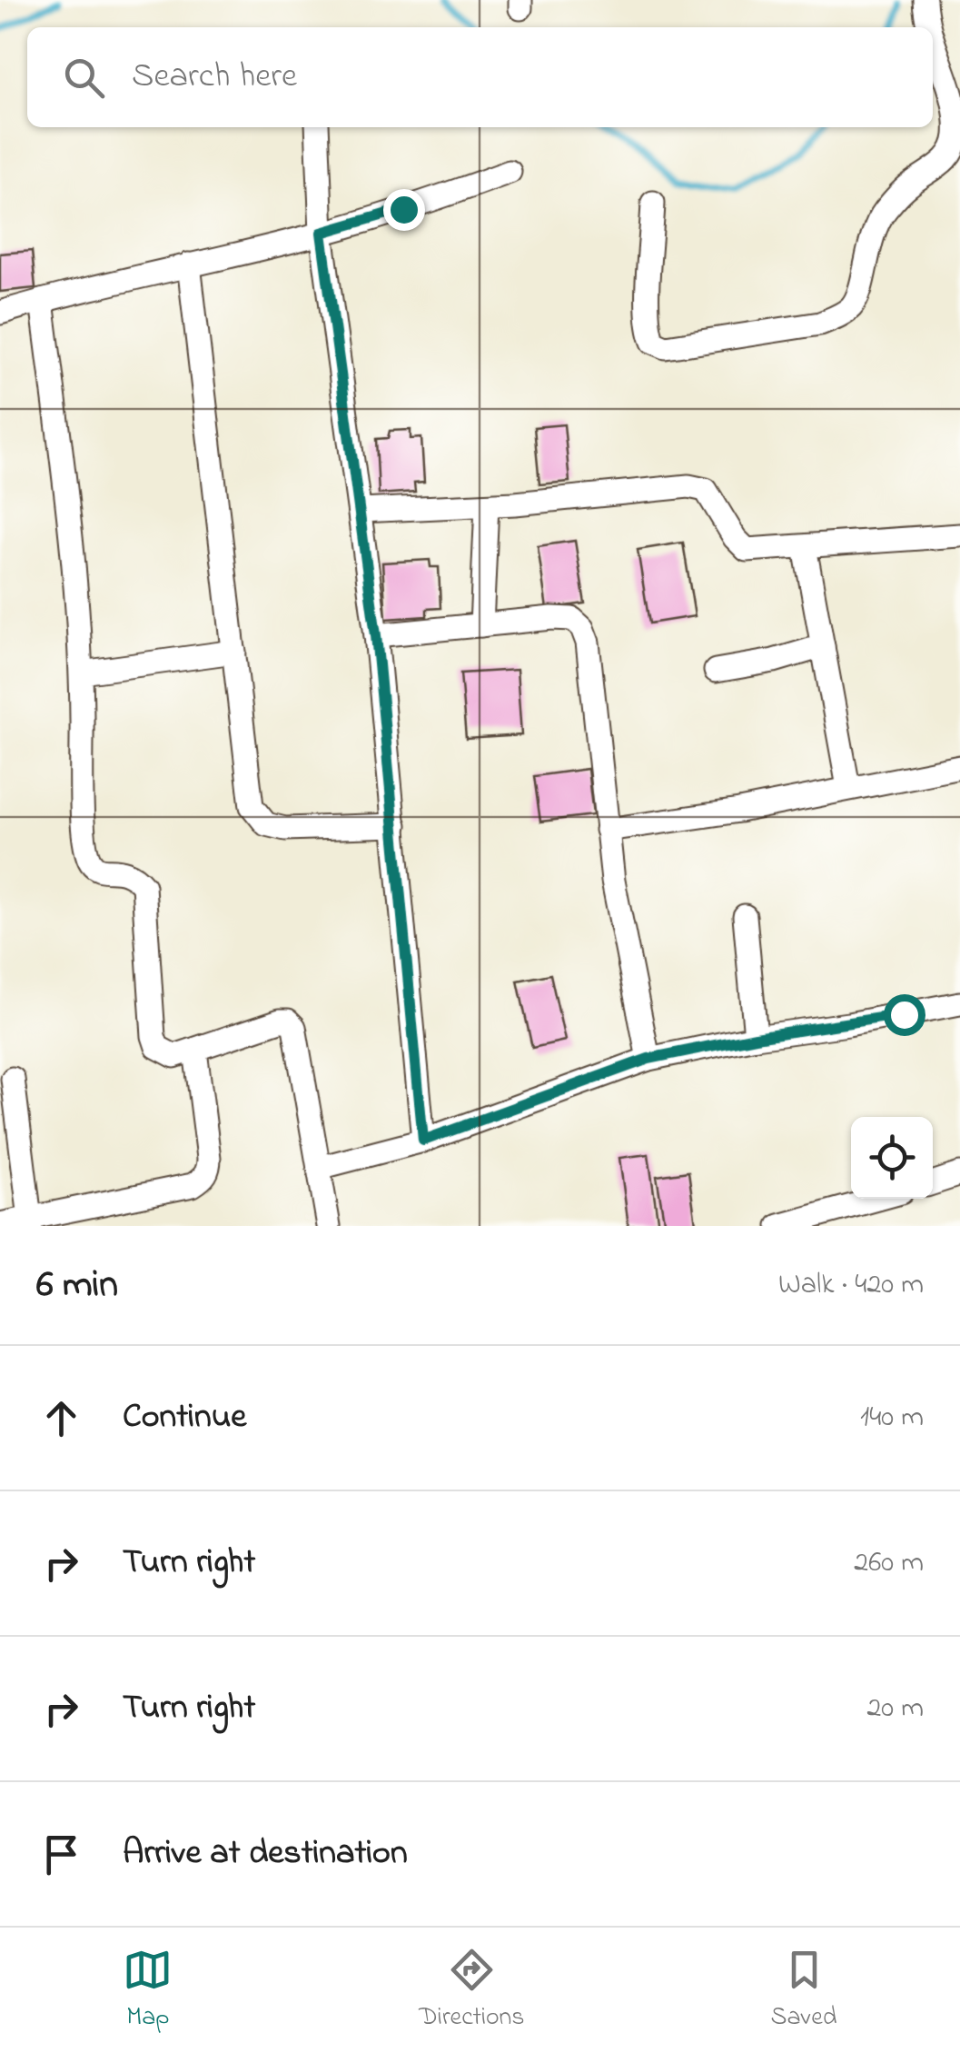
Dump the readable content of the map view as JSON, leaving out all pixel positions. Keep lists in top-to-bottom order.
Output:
{
  "page": {
    "search": "Search here",
    "heading": ["6 min", "Walk · 420 m"],
    "list": [
      ["Continue", "140 m"],
      ["Turn right", "260 m"],
      ["Turn right", "20 m"],
      "Arrive at destination"
    ],
    "nav": ["Map", "Directions", "Saved"]
  }
}
